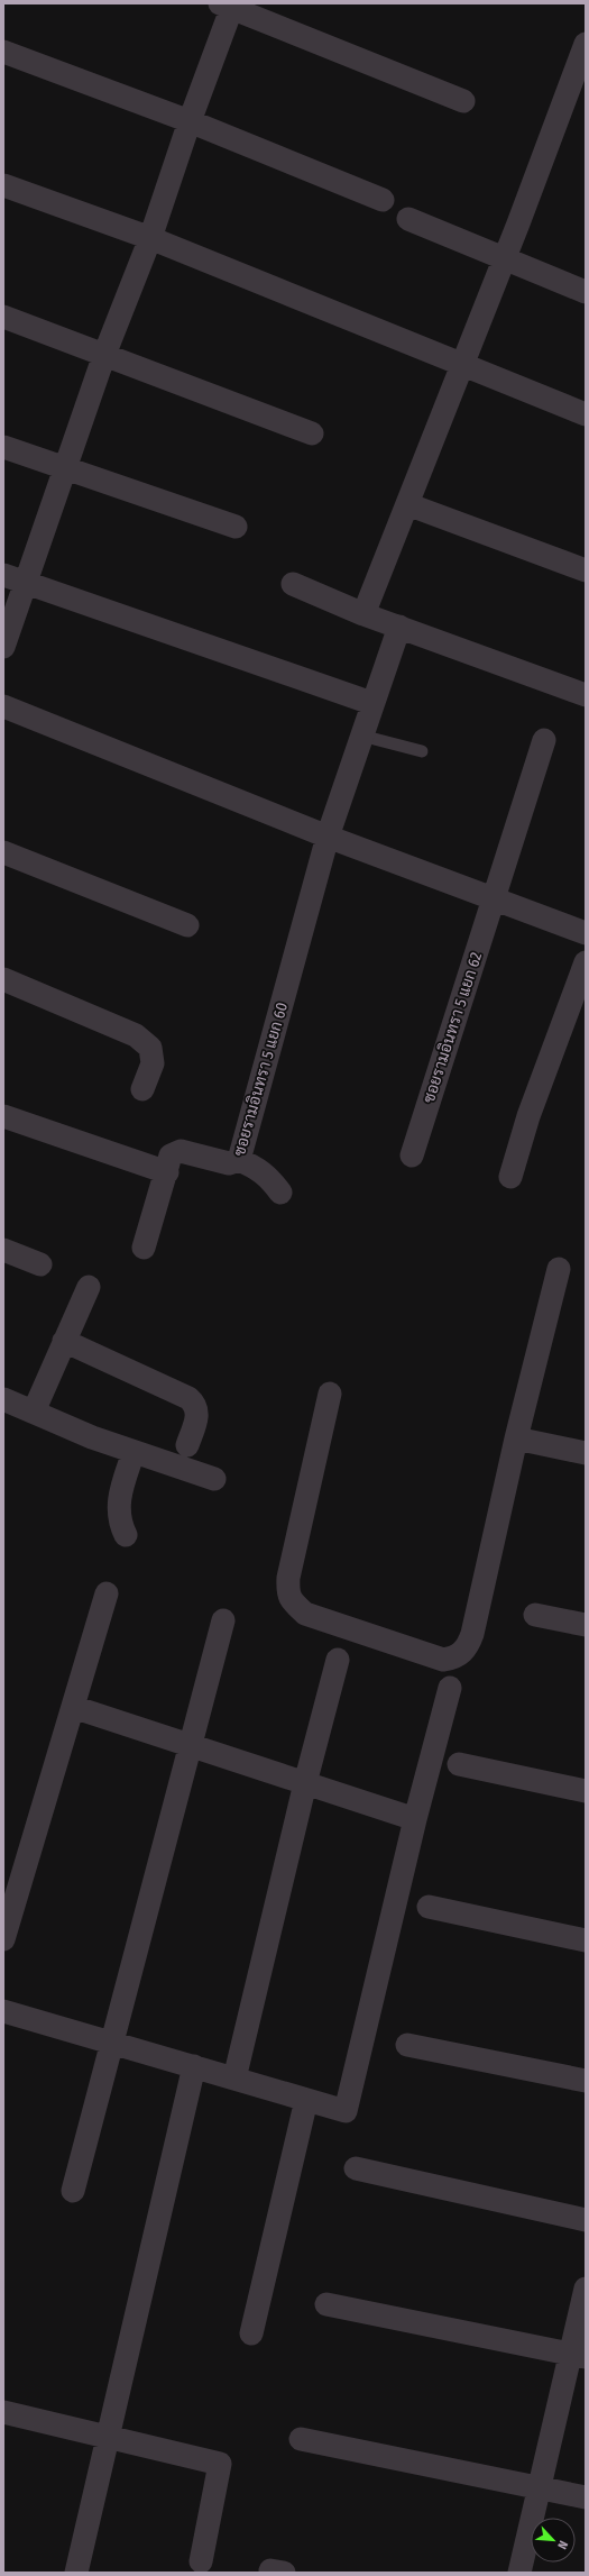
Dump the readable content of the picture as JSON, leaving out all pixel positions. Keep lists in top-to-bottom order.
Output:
{
  "streets": {
    "street": ["ซอยรามอินทรา 5 แยก 62", "ซอยรามอินทรา 5 แยก 60"]
  },
  "north": "bottom right"
}
